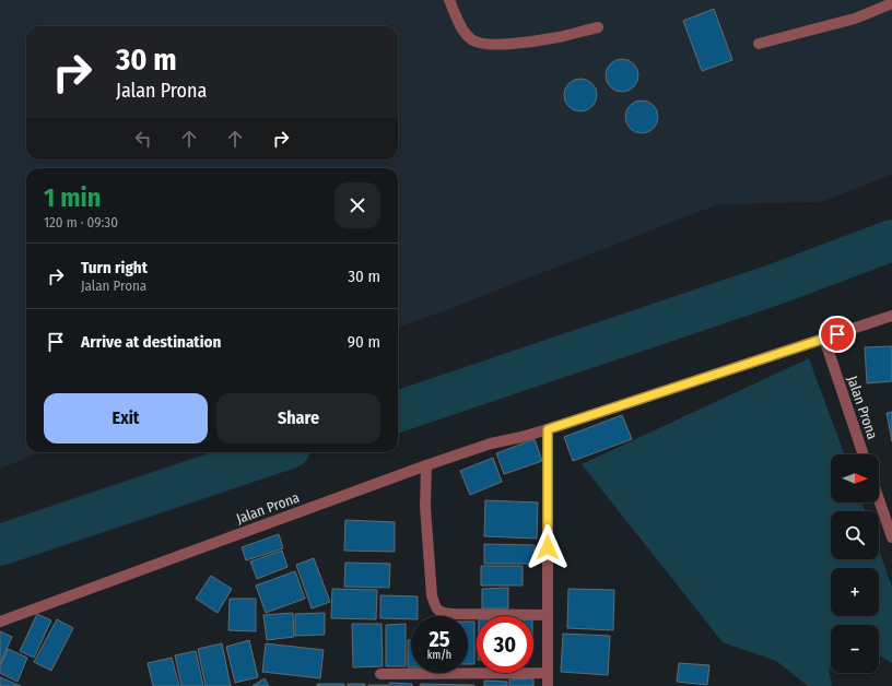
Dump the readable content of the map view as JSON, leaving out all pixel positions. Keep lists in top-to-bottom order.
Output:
{
  "streets": {
    "street": ["Jalan Prona"]
  },
  "north": "right",
  "page": {
    "turn": ["30 m", "Jalan Prona"],
    "heading": ["1 min", "120 m · 09:30"],
    "list": [
      {
        "name": "Turn right",
        "note": "Jalan Prona",
        "value": "30 m"
      },
      {
        "name": "Arrive at destination",
        "value": "90 m"
      }
    ],
    "buttons": ["Exit", "Share"],
    "map_buttons": ["+", "−"],
    "speed": "25 km/h",
    "limit": "30"
  }
}
